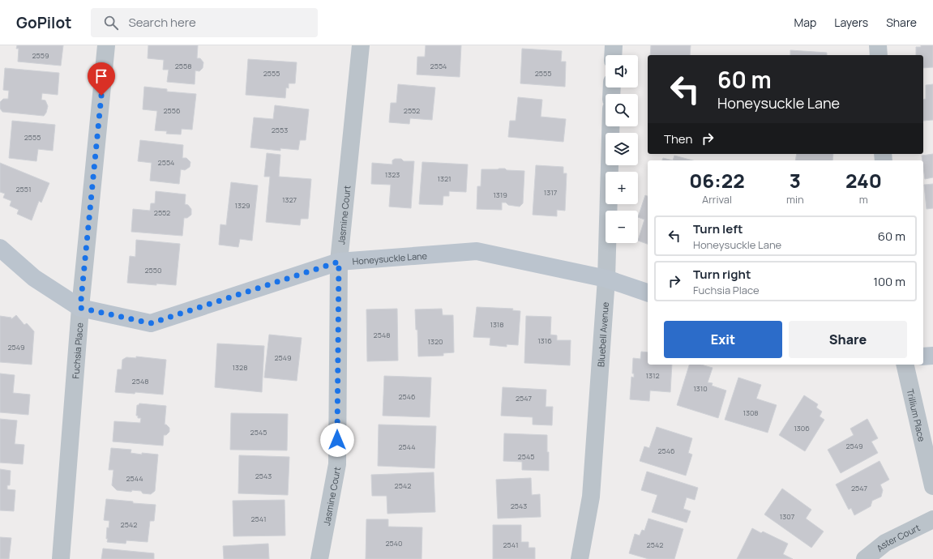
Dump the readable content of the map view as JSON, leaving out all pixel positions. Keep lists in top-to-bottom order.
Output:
{
  "streets": {
    "street": [
      "Jasmine Court",
      "Honeysuckle Lane",
      "Bluebell Avenue",
      "Fuchsia Place",
      "Trillium Place",
      "Aster Court"
    ]
  },
  "crossings": [
    ["Jasmine Court", "Honeysuckle Lane"],
    ["Honeysuckle Lane", "Bluebell Avenue"],
    ["Honeysuckle Lane", "Fuchsia Place"]
  ],
  "house_numbers": [
    "2559",
    "2558",
    "2554",
    "2555",
    "2555",
    "2556",
    "2552",
    "2553",
    "2555",
    "2554",
    "1323",
    "1321",
    "2551",
    "1317",
    "1319",
    "1327",
    "1329",
    "2552",
    "2550",
    "1318",
    "2548",
    "1316",
    "1320",
    "2549",
    "2549",
    "1328",
    "1312",
    "2548",
    "1310",
    "2546",
    "2547",
    "1308",
    "1306",
    "2545",
    "2549",
    "2544",
    "2546",
    "2545",
    "2543",
    "2544",
    "2542",
    "2547",
    "2543",
    "1307",
    "2541",
    "2542",
    "2540",
    "2541",
    "2542"
  ],
  "page": {
    "header": "GoPilot",
    "search": "Search here",
    "nav": ["Map", "Layers", "Share"],
    "map_buttons": ["+", "−"],
    "turn": ["60 m", "Honeysuckle Lane"],
    "then": "Then",
    "eta": [
      "06:22",
      "Arrival",
      "3",
      "min",
      "240",
      "m"
    ],
    "list": [
      {
        "name": "Turn left",
        "note": "Honeysuckle Lane",
        "value": "60 m"
      },
      {
        "name": "Turn right",
        "note": "Fuchsia Place",
        "value": "100 m"
      }
    ],
    "buttons": ["Exit", "Share"]
  }
}
